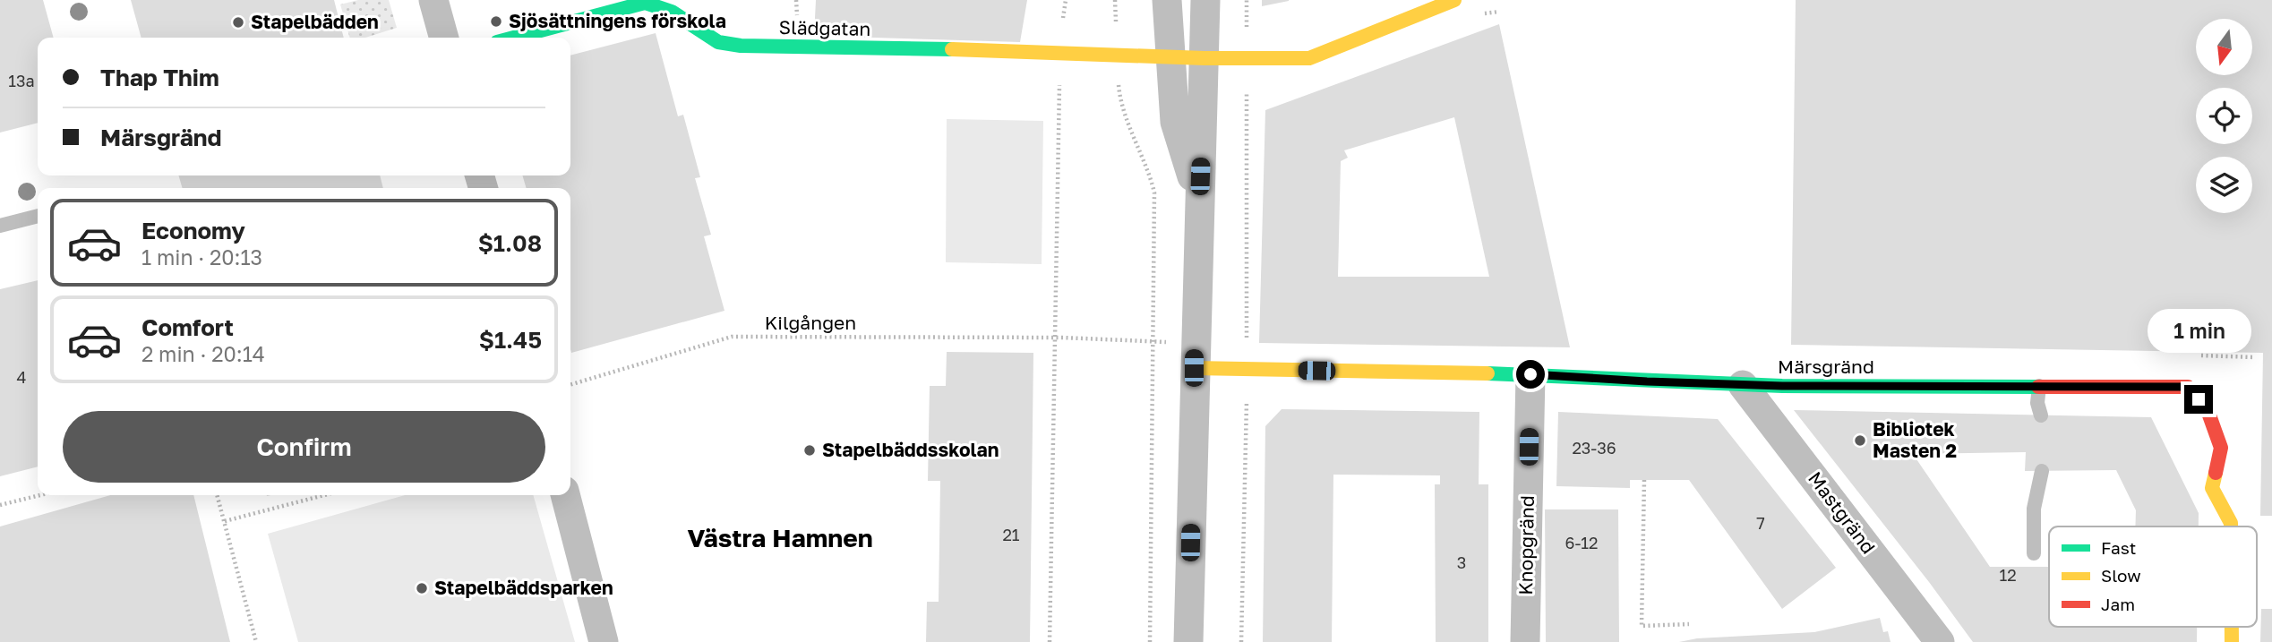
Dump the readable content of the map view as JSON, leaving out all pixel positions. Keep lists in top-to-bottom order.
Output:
{
  "streets": {
    "street": [
      "Slädgatan",
      "Märsgränd",
      "Mastgränd",
      "Knopgränd"
    ],
    "path": ["Kilgången"]
  },
  "crossings": [
    ["Kilgången", "Märsgränd"],
    ["Märsgränd", "Mastgränd"],
    ["Märsgränd", "Knopgränd"]
  ],
  "districts": ["Västra Hamnen"],
  "places": [
    "Sjösättningens förskola",
    "Stapelbädden",
    "Bibliotek Masten 2",
    "Stapelbäddsskolan",
    "Stapelbäddsparken"
  ],
  "house_numbers": [
    "13a",
    "4",
    "23-36",
    "7",
    "21",
    "6-12",
    "3",
    "12"
  ],
  "legend": ["Fast", "Slow", "Jam"],
  "north": "bottom",
  "page": {
    "banner": ["Thap Thim", "Märsgränd"],
    "list": [
      {
        "name": "Economy",
        "note": "1 min · 20:13",
        "value": "$1.08"
      },
      {
        "name": "Comfort",
        "note": "2 min · 20:14",
        "value": "$1.45"
      }
    ],
    "bubble": "1 min",
    "buttons": "Confirm"
  }
}
